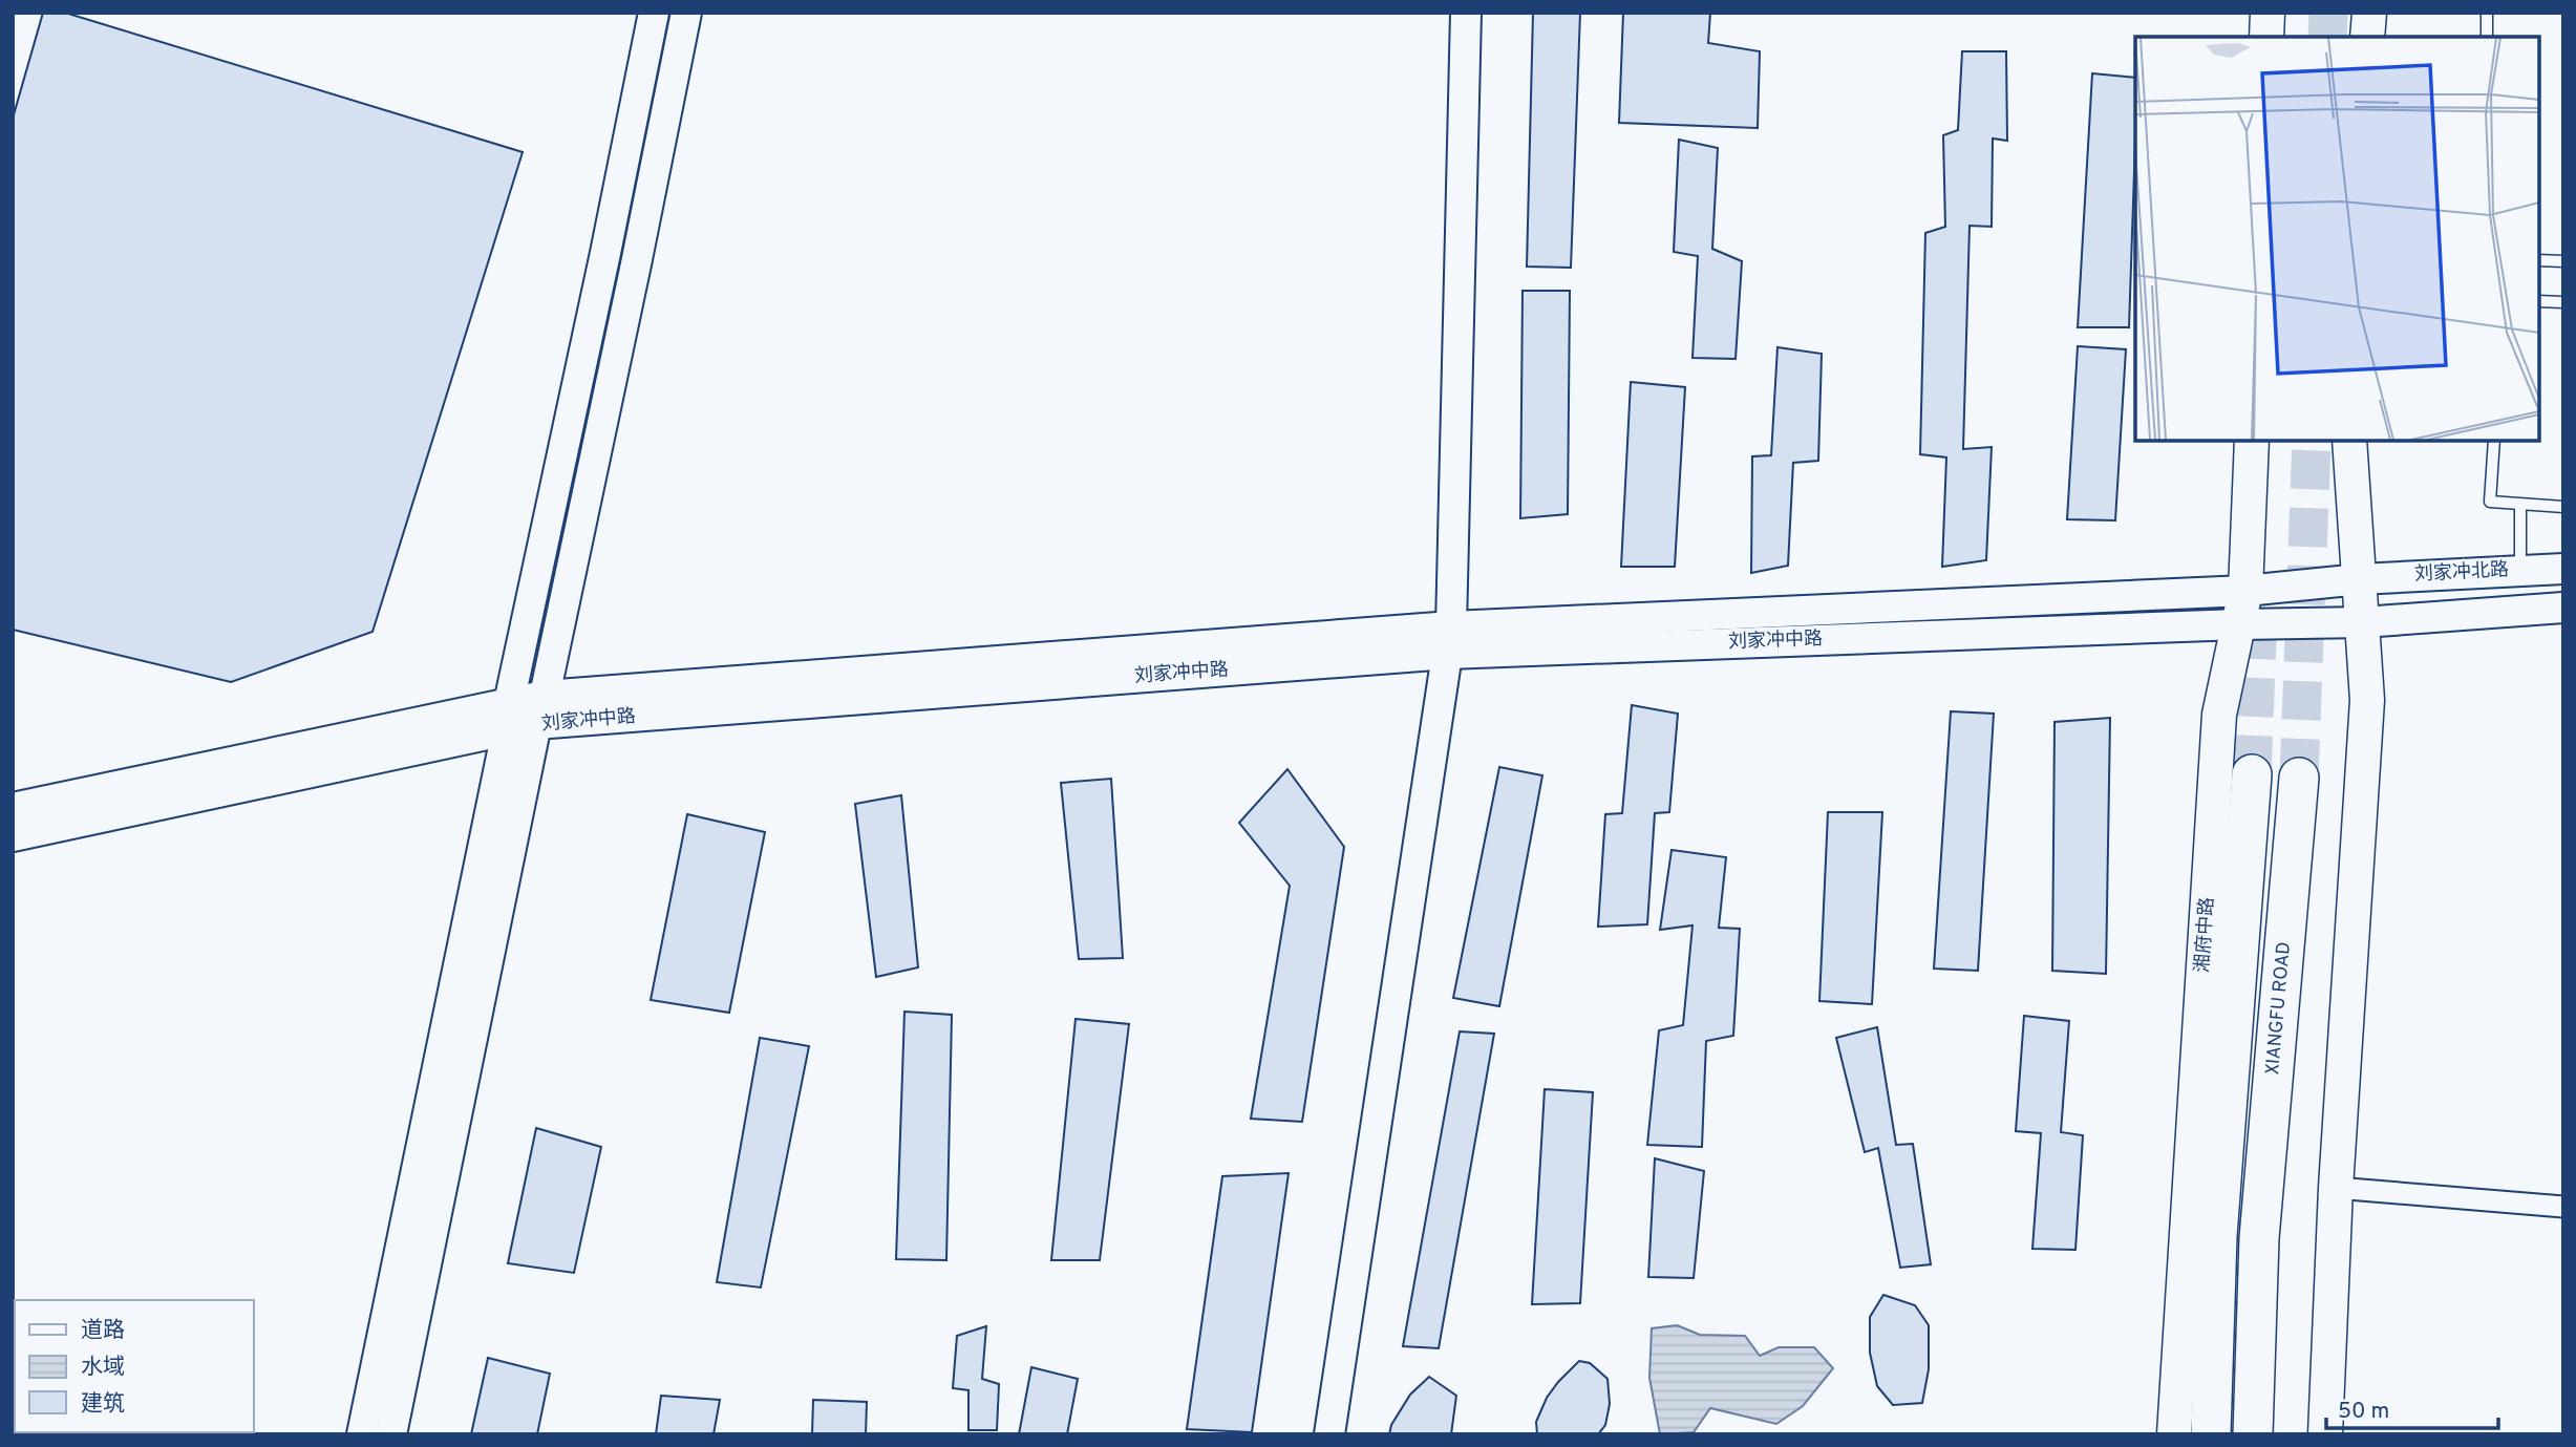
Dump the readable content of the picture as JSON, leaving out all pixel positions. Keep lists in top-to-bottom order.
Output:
{
  "streets": {
    "highway": ["XIANGFU ROAD"],
    "main road": ["刘家冲北路", "刘家冲中路", "湘府中路"]
  },
  "crossings": [
    ["刘家冲北路", "刘家冲中路"],
    ["刘家冲中路", "湘府中路"]
  ],
  "legend": ["道路", "水域", "建筑"],
  "scale_bar": "50 m"
}
